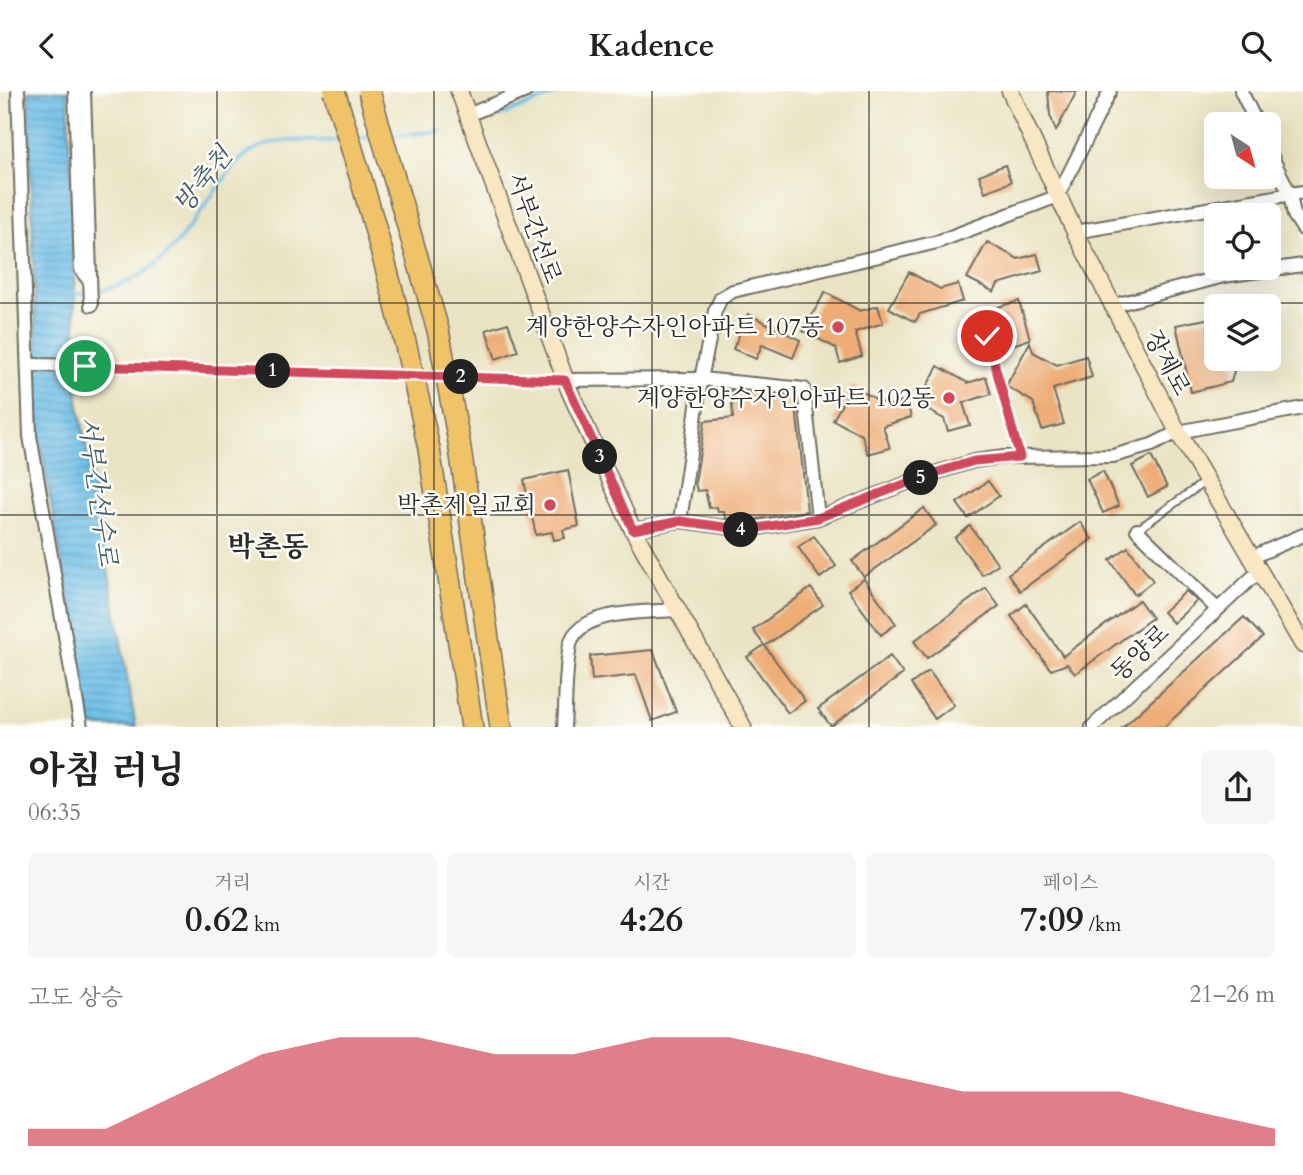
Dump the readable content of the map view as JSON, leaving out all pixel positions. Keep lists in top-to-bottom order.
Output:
{
  "streets": {
    "street": ["서부간선로", "장제로", "동양로"]
  },
  "crossings": [
    ["장제로", "동양로"]
  ],
  "districts": ["박촌동"],
  "water": ["방축천", "서부간선수로"],
  "places": ["계양한양수자인아파트 107동", "계양한양수자인아파트 102동", "박촌제일교회"],
  "north": "bottom right",
  "page": {
    "header": "Kadence",
    "pins": [
      "1",
      "2",
      "3",
      "5",
      "4"
    ],
    "heading": ["아침 러닝", "06:35"],
    "stats": [
      ["거리", "0.62 km"],
      ["시간", "4:26"],
      ["페이스", "7:09 /km"]
    ],
    "chart": ["고도 상승", "21–26 m"]
  }
}
